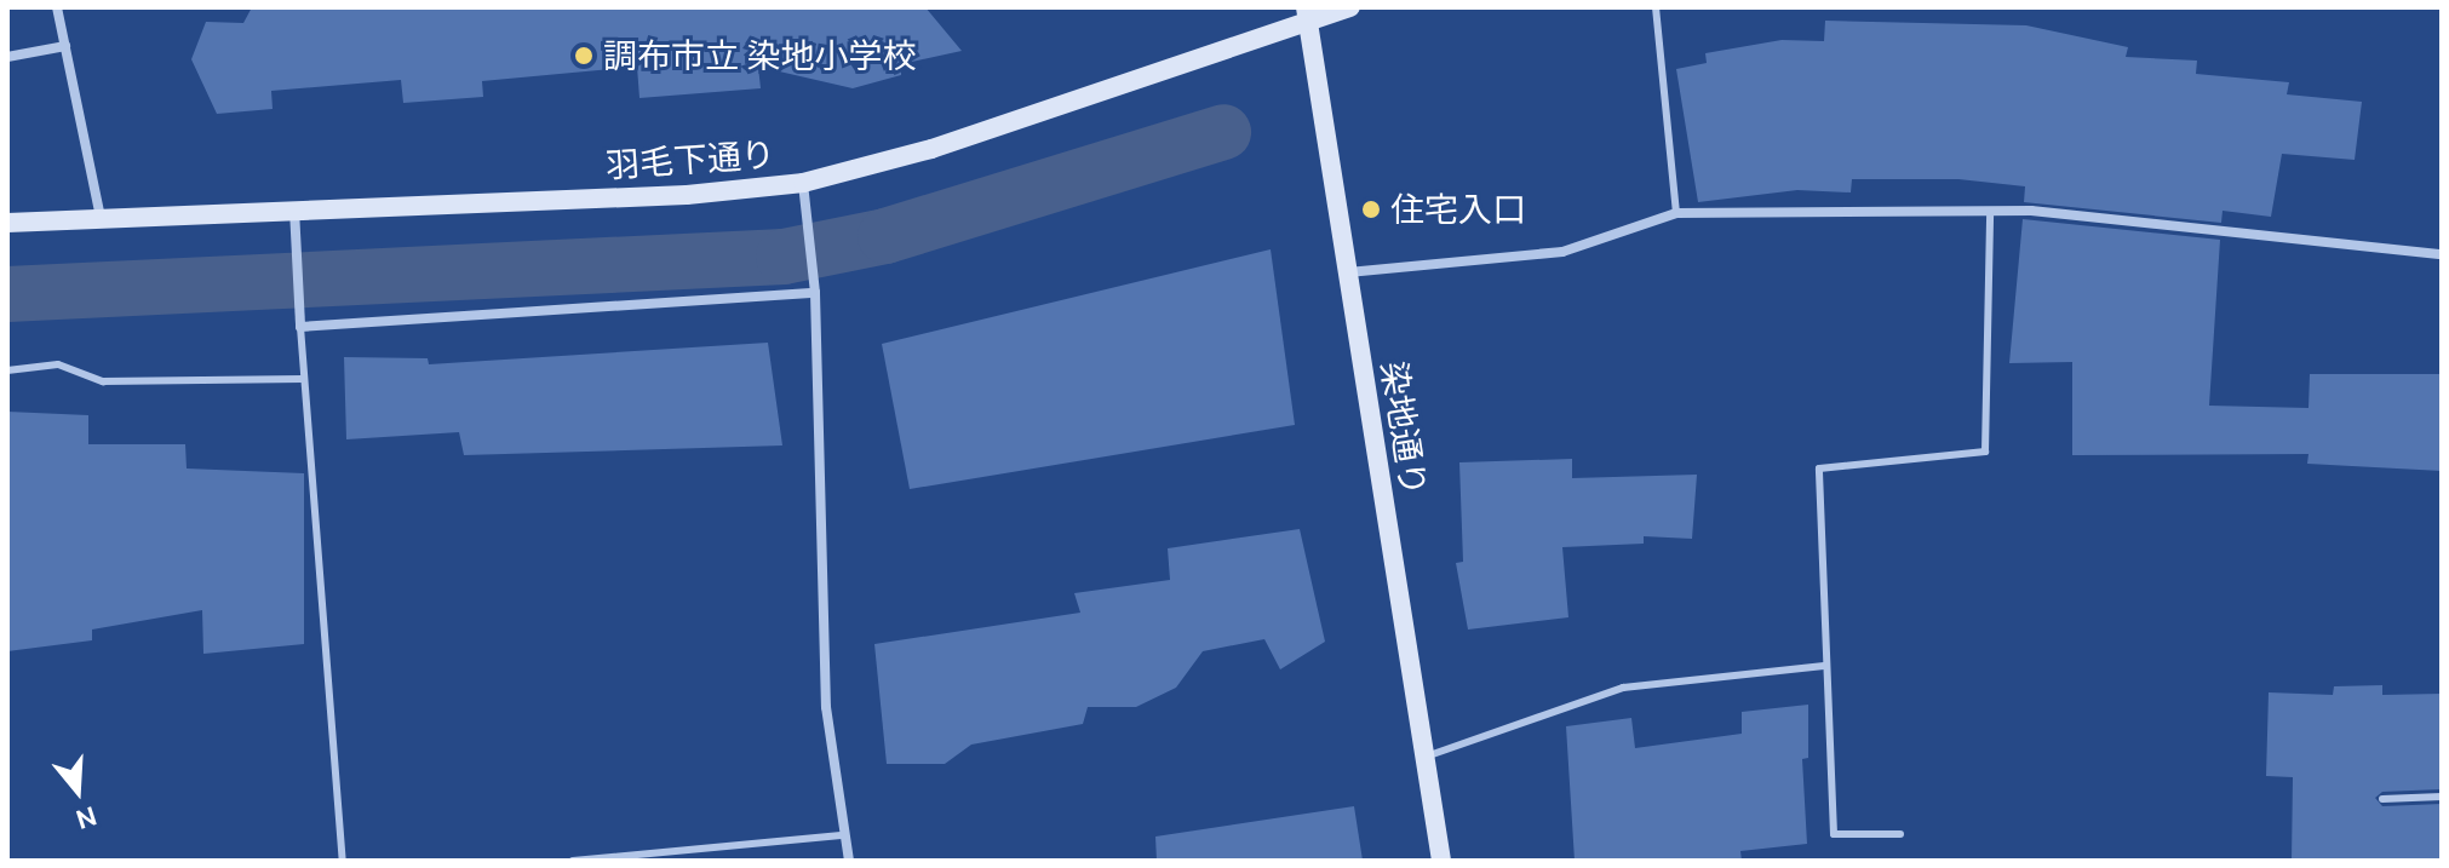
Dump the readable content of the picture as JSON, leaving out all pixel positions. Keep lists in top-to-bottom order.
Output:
{
  "streets": {
    "street": ["羽毛下通り", "染地通り"]
  },
  "crossings": [
    ["羽毛下通り", "染地通り"]
  ],
  "places": ["調布市立 染地小学校", "住宅入口"],
  "north": "bottom"
}
